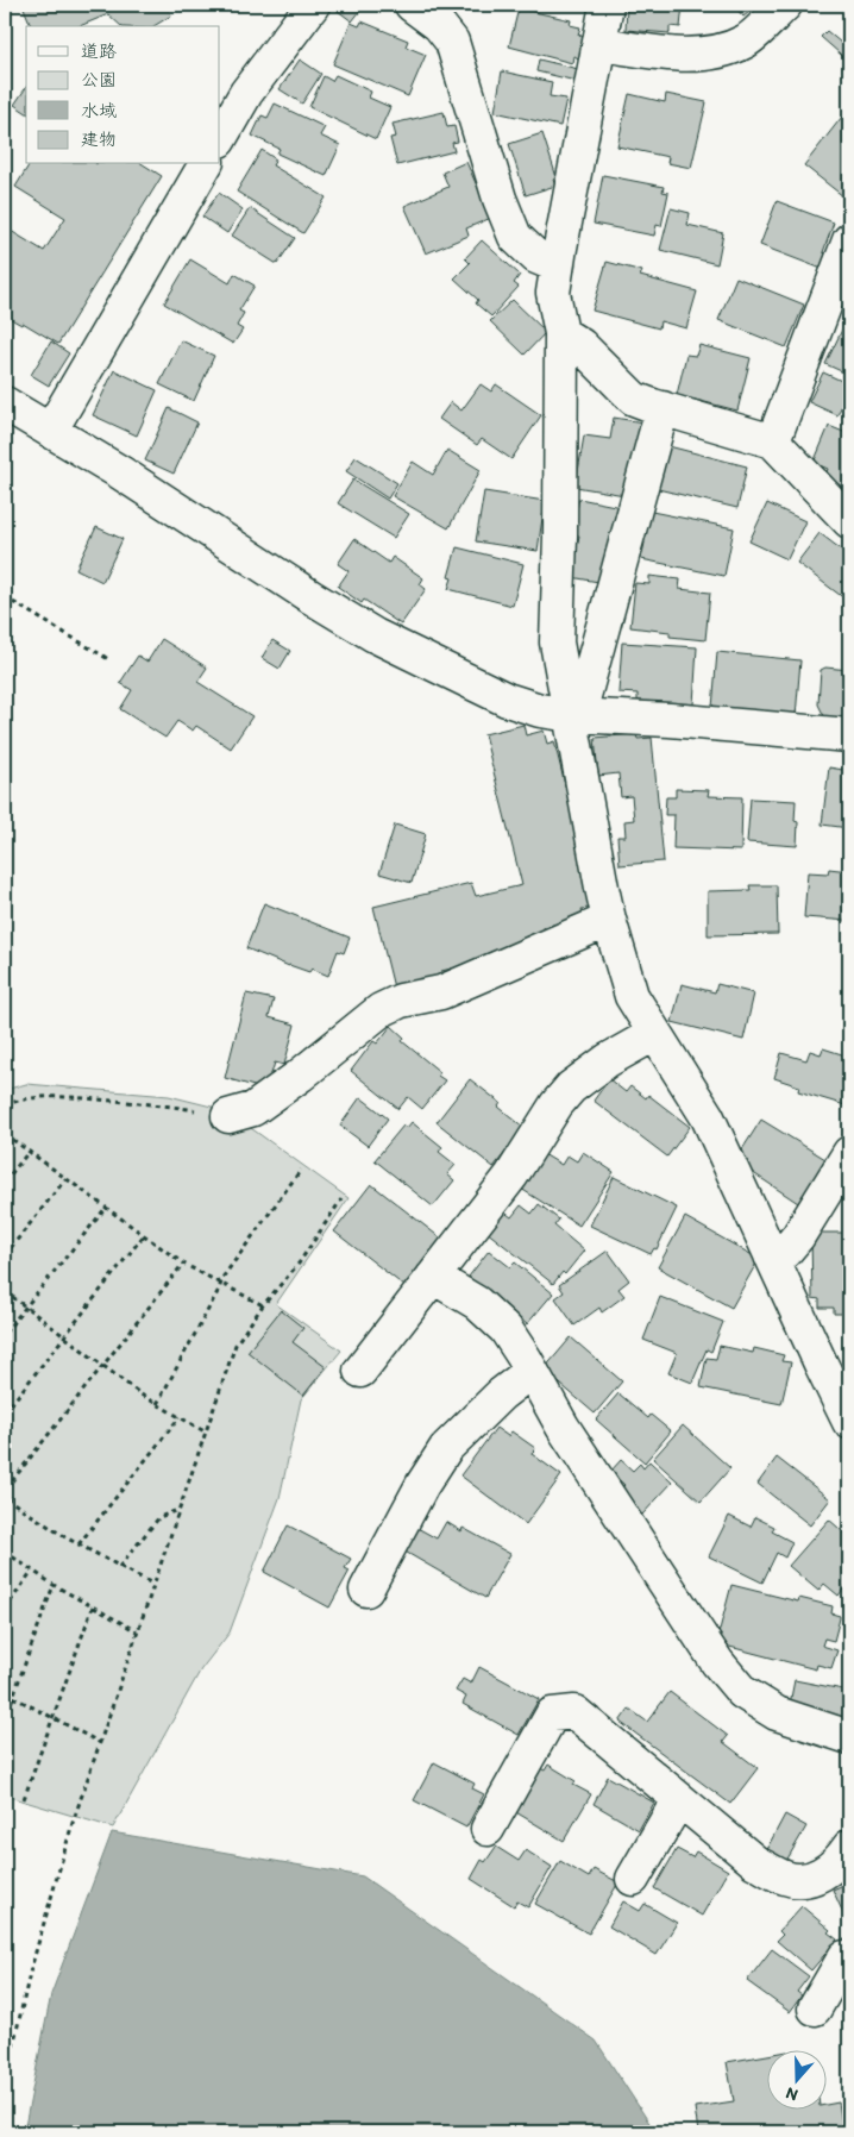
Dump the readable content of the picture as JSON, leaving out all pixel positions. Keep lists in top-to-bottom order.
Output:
{
  "legend": [
    "道路",
    "公園",
    "水域",
    "建物"
  ],
  "north": "bottom"
}
